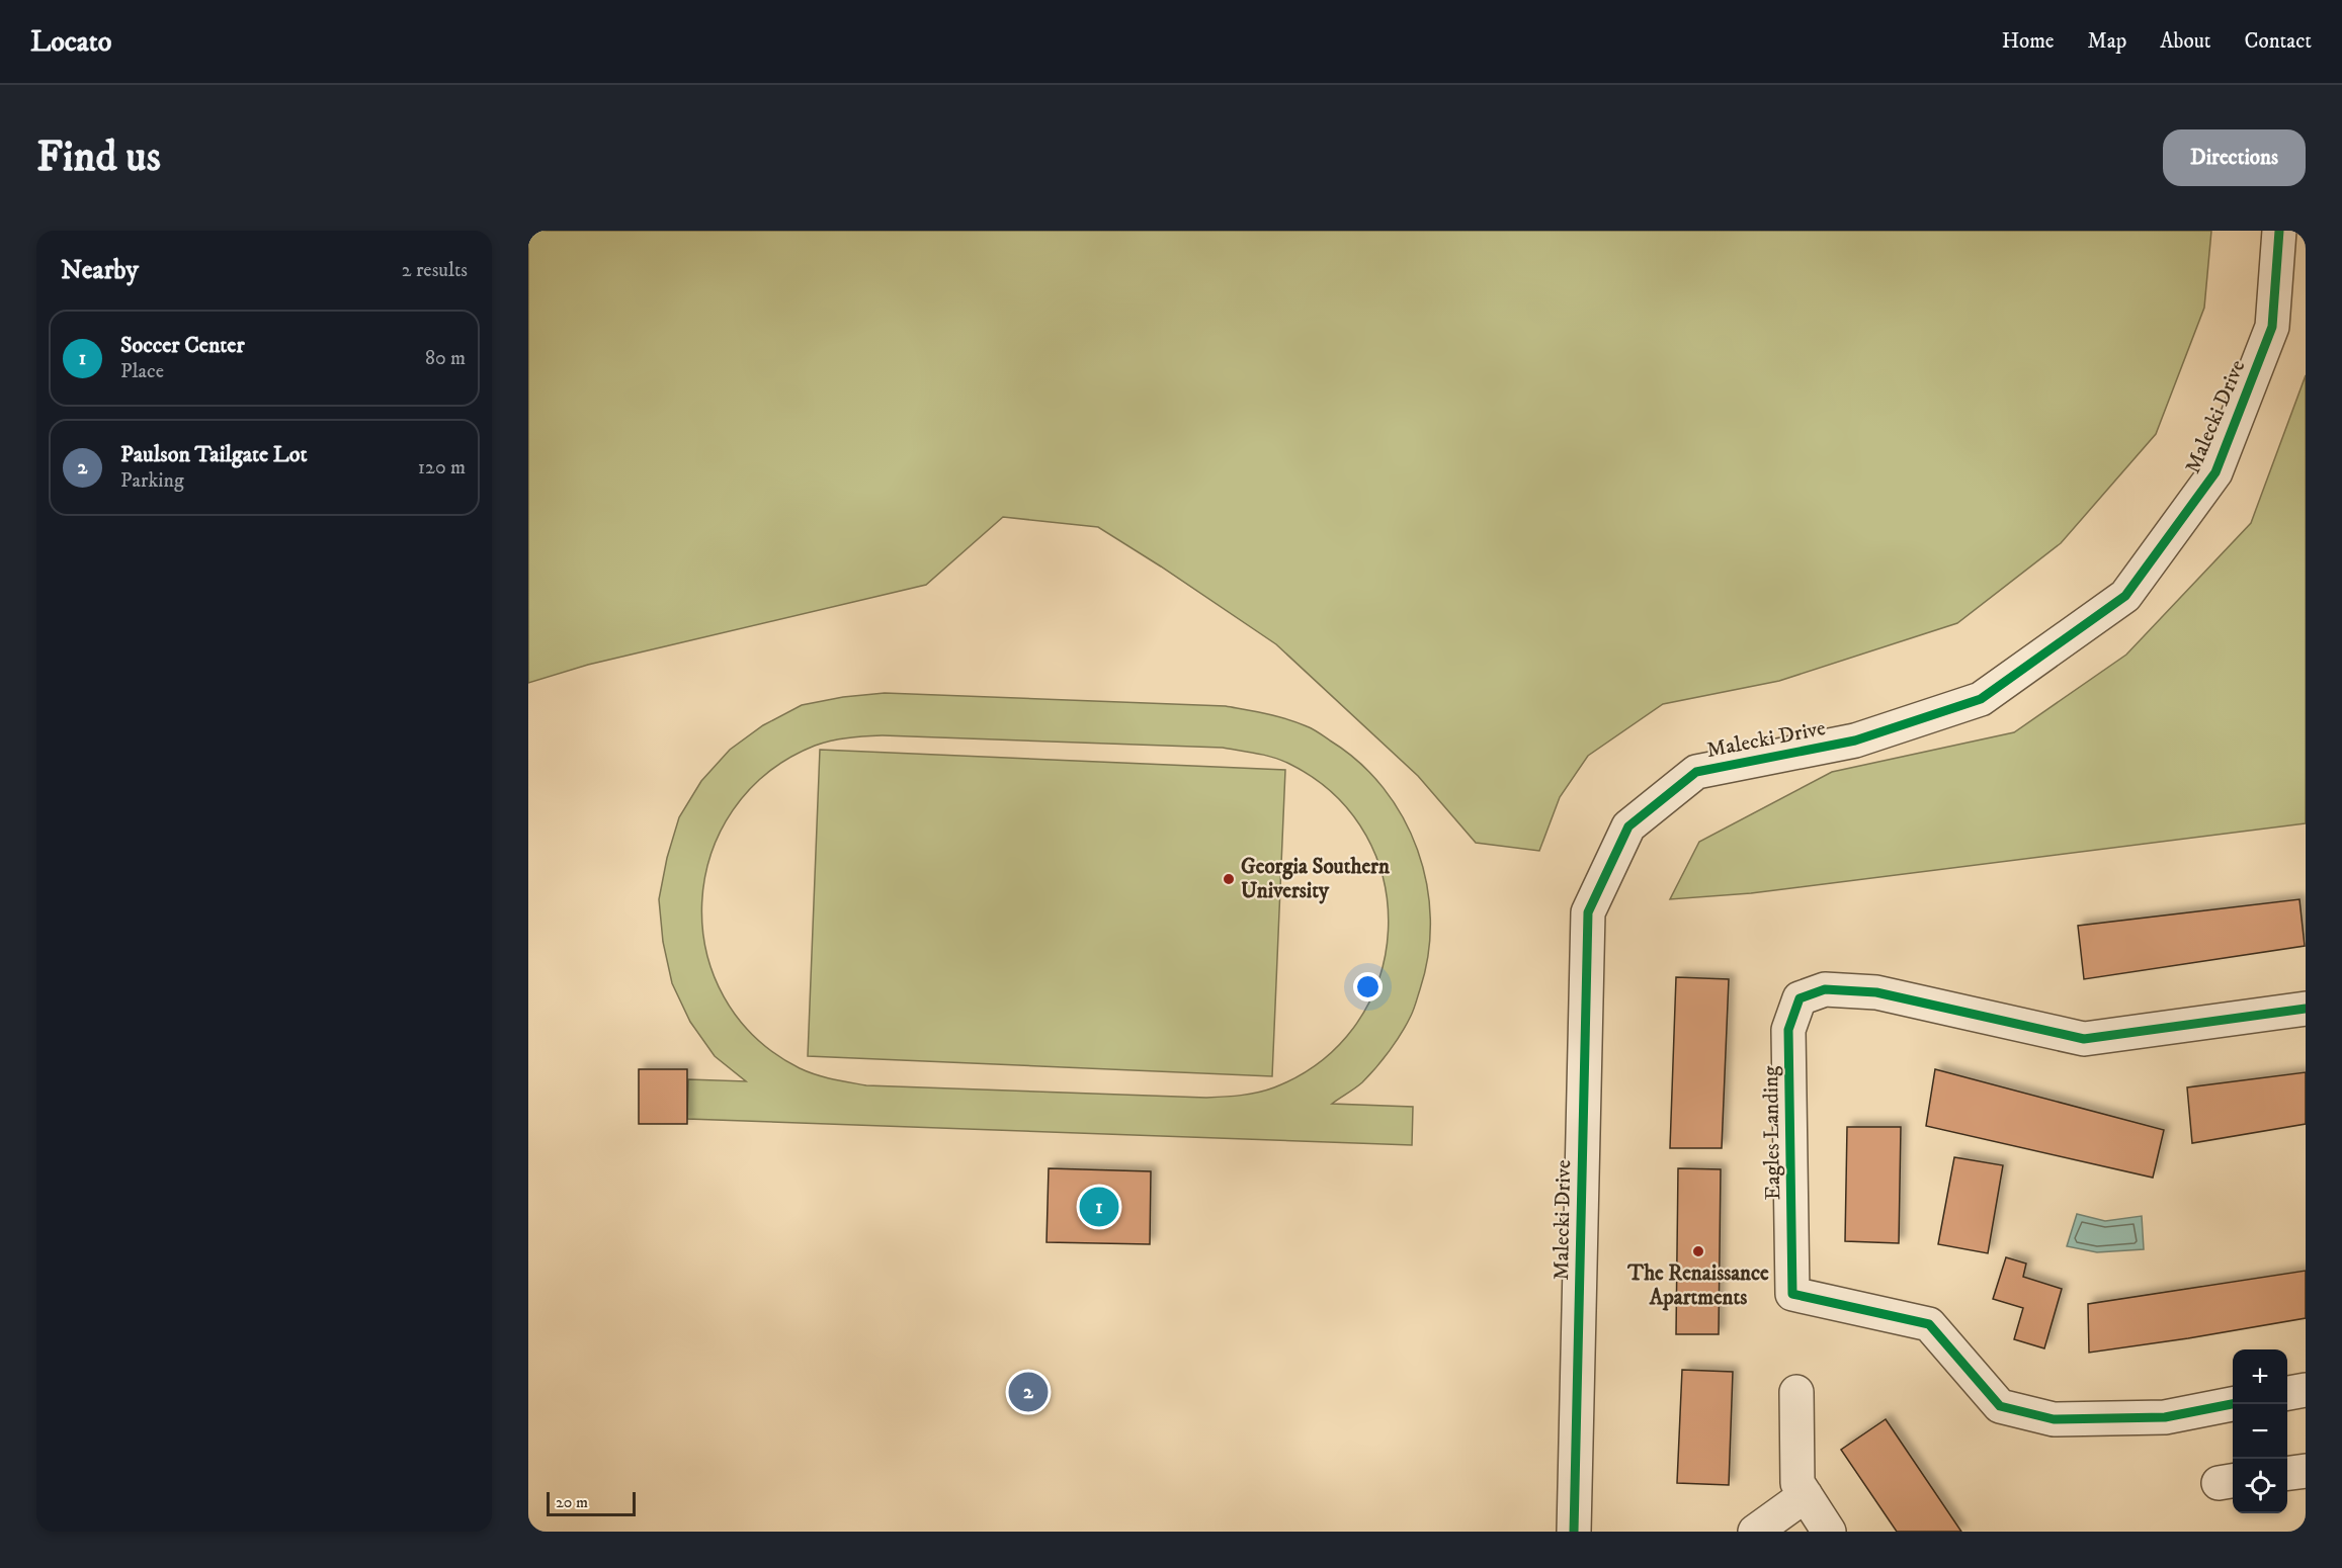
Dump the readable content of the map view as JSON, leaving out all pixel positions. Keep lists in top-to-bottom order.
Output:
{
  "streets": {
    "street": ["Malecki Drive", "Eagles Landing"]
  },
  "places": ["Georgia Southern University", "The Renaissance Apartments"],
  "scale_bar": "20 m",
  "page": {
    "header": "Locato",
    "nav": [
      "Home",
      "Map",
      "About",
      "Contact"
    ],
    "buttons": "Directions",
    "title": "Find us",
    "heading": ["Nearby", "2 results"],
    "list": [
      {
        "mark": "1",
        "name": "Soccer Center",
        "note": "Place",
        "value": "80 m"
      },
      {
        "mark": "2",
        "name": "Paulson Tailgate Lot",
        "note": "Parking",
        "value": "120 m"
      }
    ],
    "pins": ["1", "2"],
    "map_buttons": ["+", "−"],
    "scale": "20 m"
  }
}
